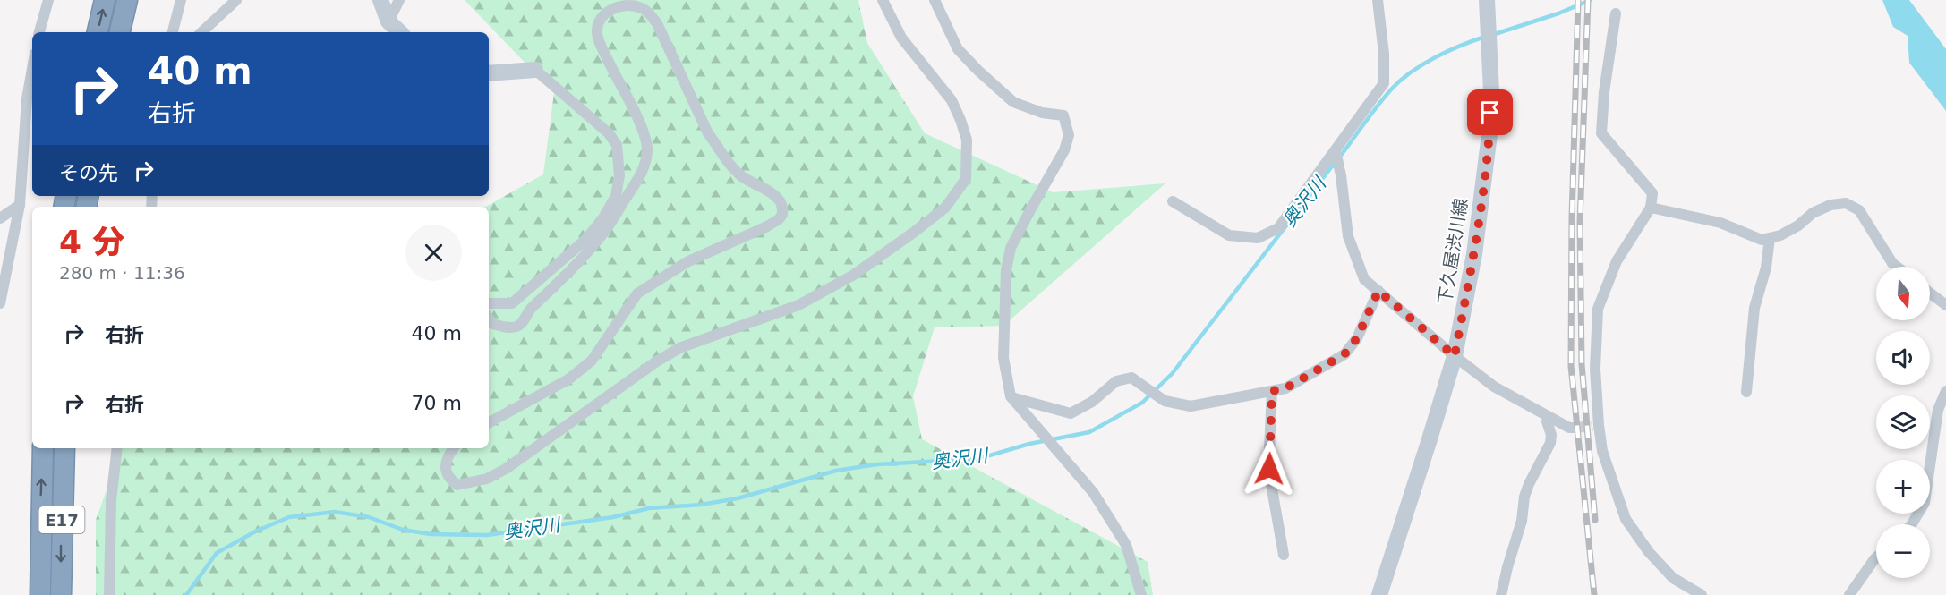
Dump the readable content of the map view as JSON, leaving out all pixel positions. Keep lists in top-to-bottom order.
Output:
{
  "streets": {
    "highway": ["E17"],
    "main road": ["下久屋渋川線"]
  },
  "water": ["奥沢川"],
  "north": "bottom",
  "page": {
    "turn": ["40 m", "右折"],
    "then": "その先",
    "heading": ["4 分", "280 m · 11:36"],
    "map_buttons": ["+", "−"],
    "list": [
      {
        "name": "右折",
        "value": "40 m"
      },
      {
        "name": "右折",
        "value": "70 m"
      }
    ]
  }
}
